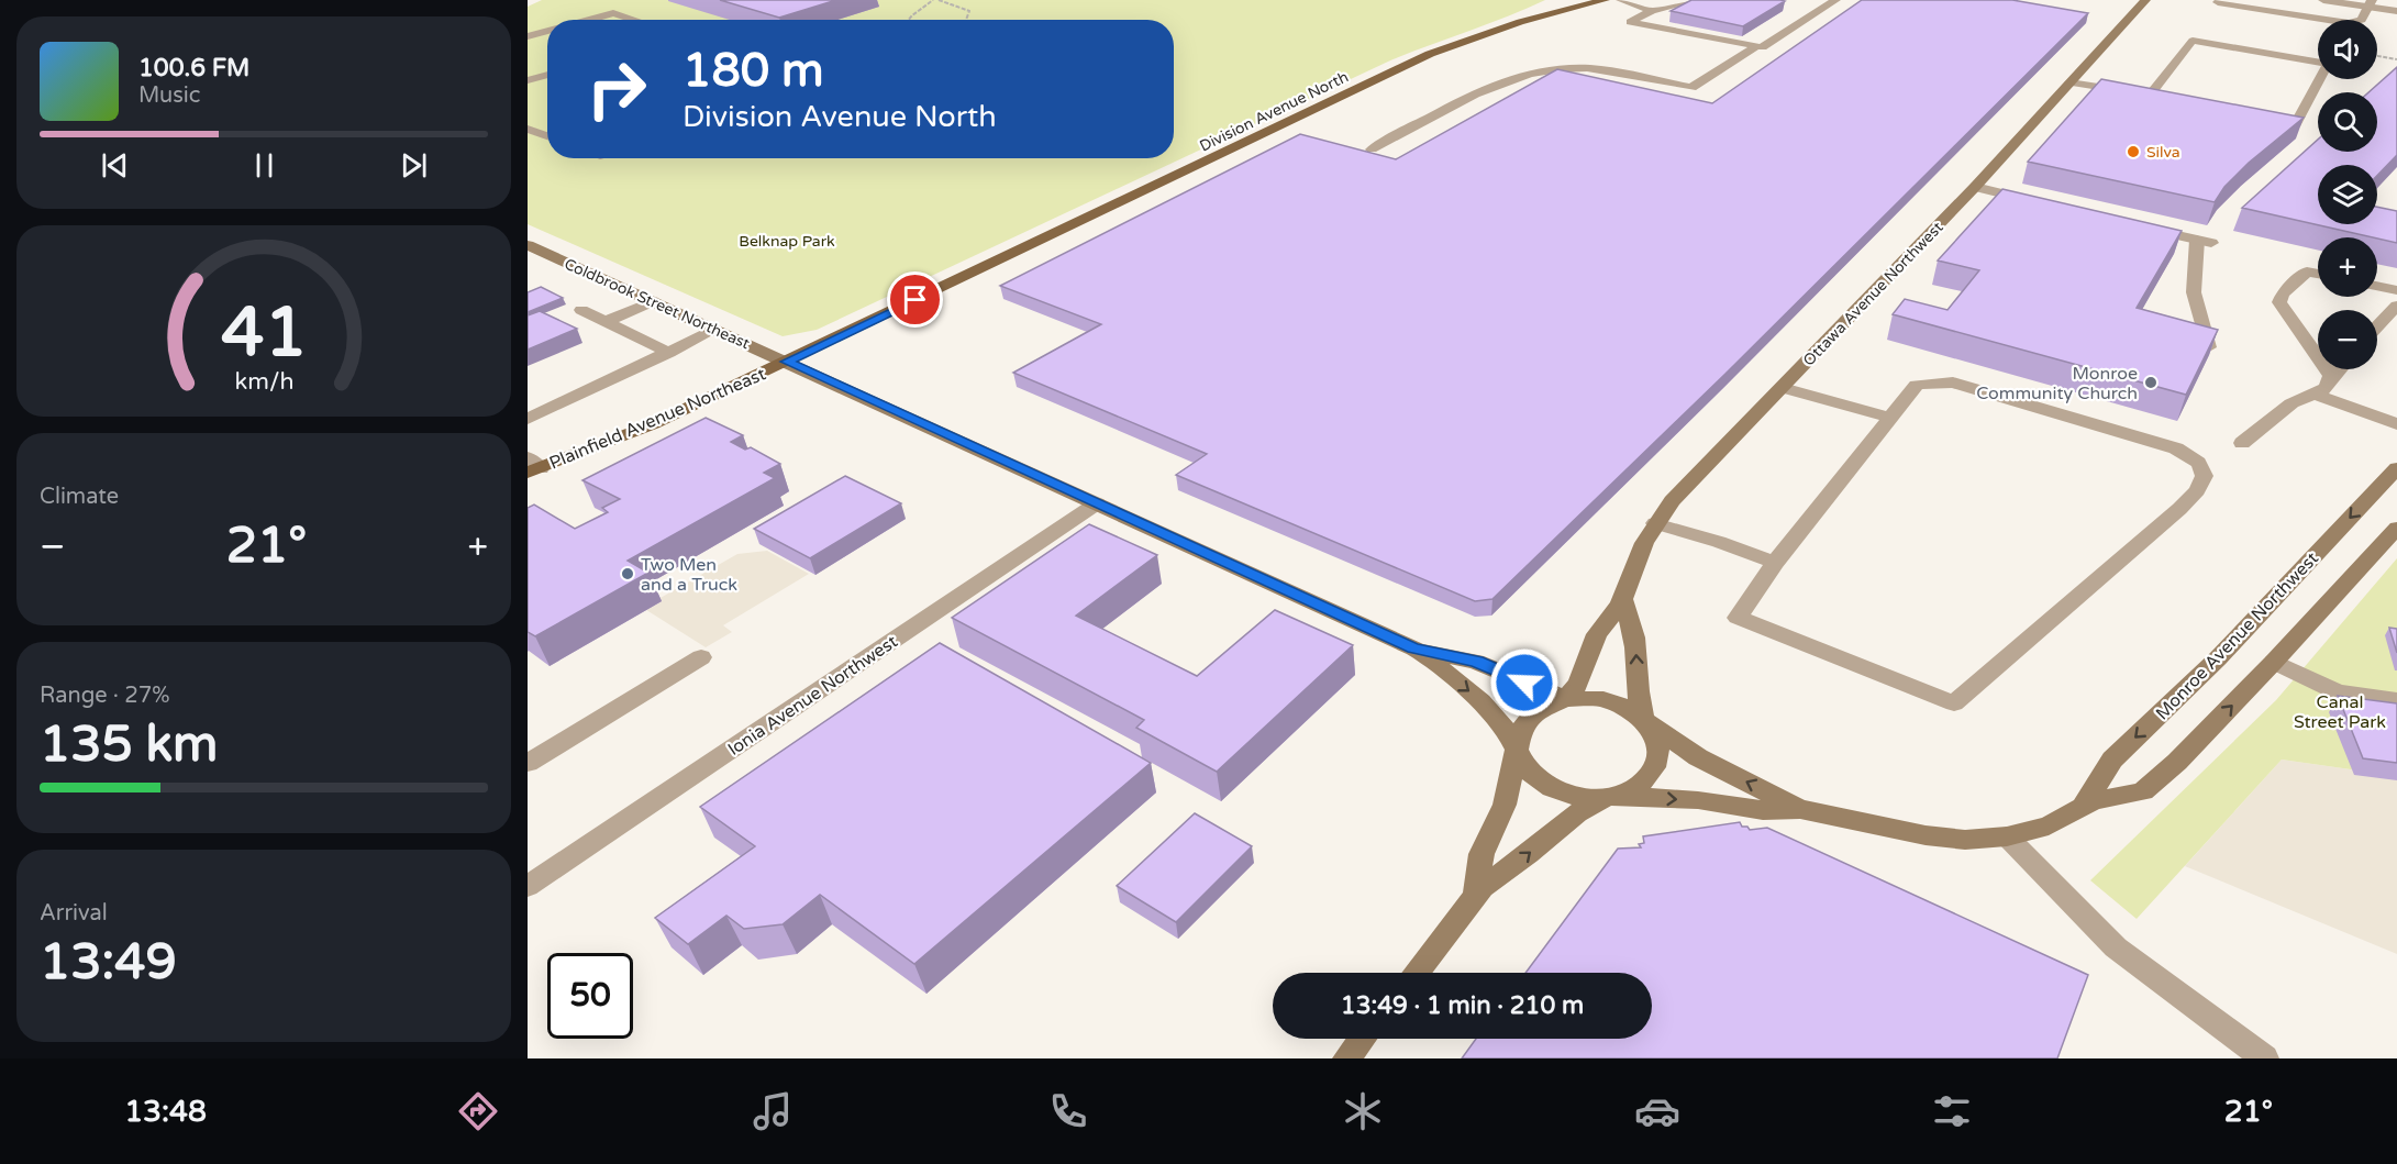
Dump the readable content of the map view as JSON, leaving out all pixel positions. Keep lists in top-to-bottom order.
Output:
{
  "streets": {
    "main road": [
      "Division Avenue North",
      "Ottawa Avenue Northwest",
      "Coldbrook Street Northeast",
      "Plainfield Avenue Northeast",
      "Monroe Avenue Northwest"
    ],
    "street": ["Ionia Avenue Northwest"]
  },
  "crossings": [
    ["Division Avenue North", "Coldbrook Street Northeast"],
    ["Division Avenue North", "Plainfield Avenue Northeast"],
    ["Coldbrook Street Northeast", "Plainfield Avenue Northeast"],
    ["Coldbrook Street Northeast", "Ionia Avenue Northwest"]
  ],
  "parks": ["Belknap Park", "Canal Street Park"],
  "places": ["Silva", "Monroe Community Church", "Two Men and a Truck"],
  "page": {
    "map_buttons": ["+", "−"],
    "turn": ["180 m", "Division Avenue North"],
    "song": ["100.6 FM", "Music"],
    "tile": [
      "Climate",
      ["Range · 27%", "135 km"],
      ["Arrival", "13:49"]
    ],
    "heat": ["−", "21°", "+"],
    "limit": "50",
    "trip": "13:49 · 1 min · 210 m",
    "tabs": ["13:48", "21°"],
    "gauge": ["41", "km/h"]
  }
}
